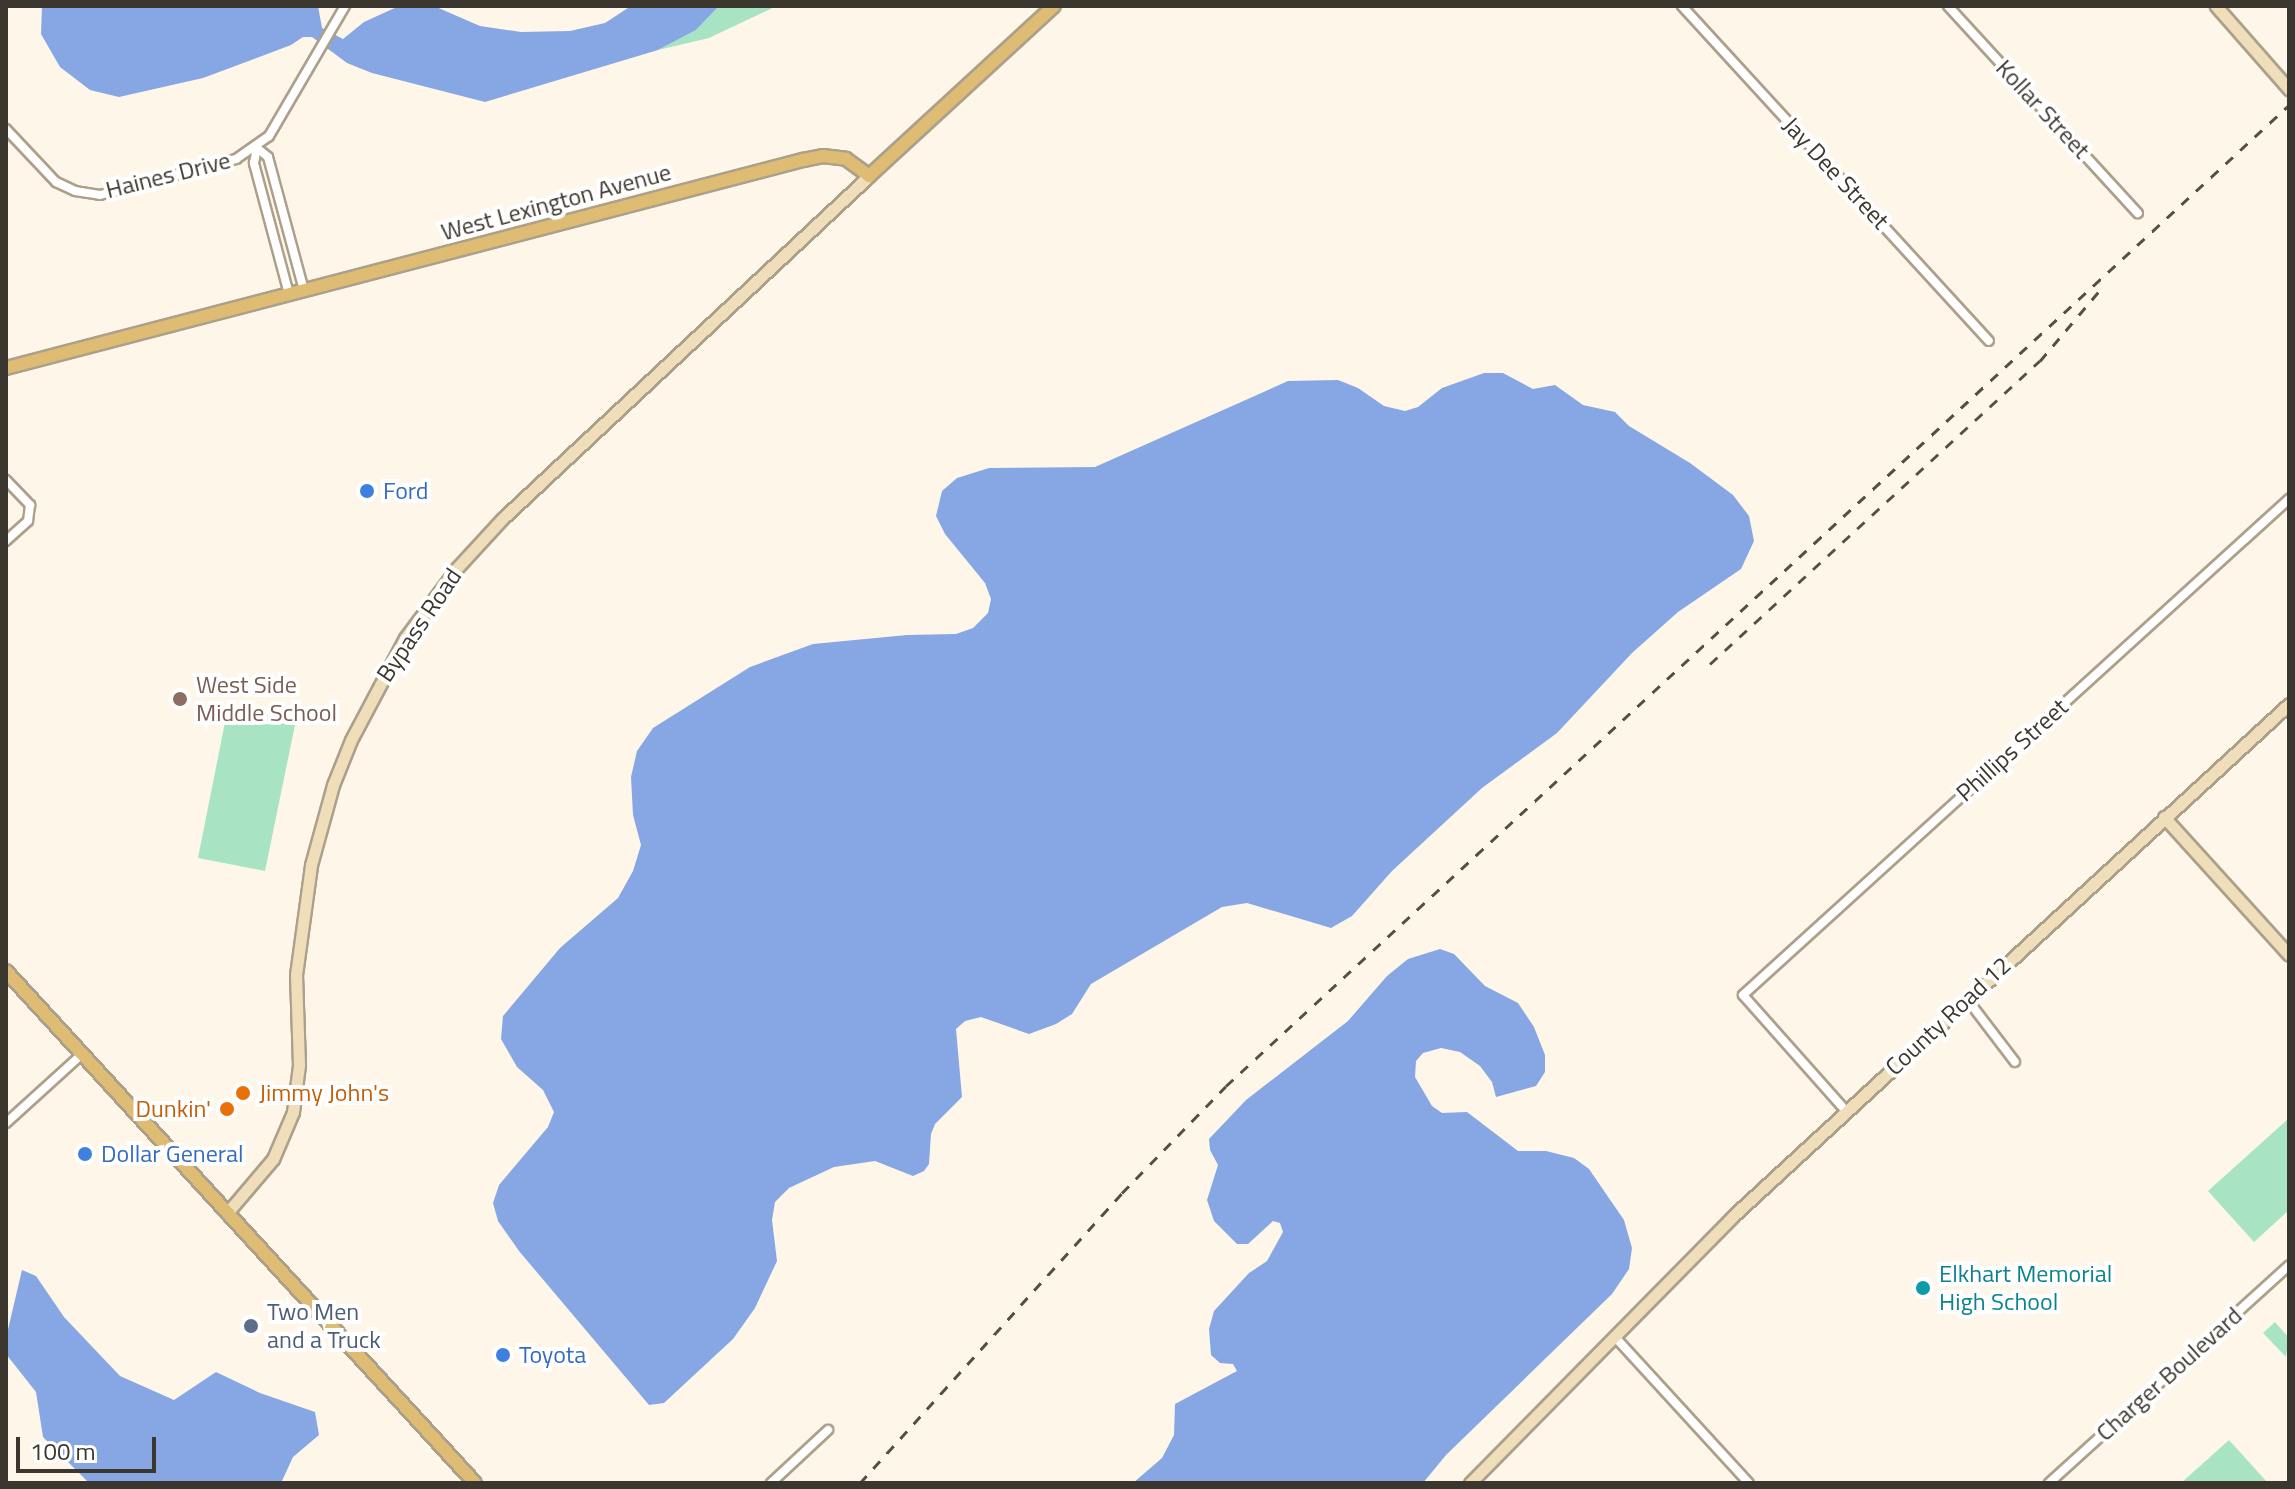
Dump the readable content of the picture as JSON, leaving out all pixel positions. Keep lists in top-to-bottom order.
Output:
{
  "streets": {
    "main road": ["West Lexington Avenue", "Bypass Road", "County Road 12"],
    "street": [
      "Kollar Street",
      "Jay Dee Street",
      "Haines Drive",
      "Phillips Street",
      "Charger Boulevard"
    ]
  },
  "crossings": [
    ["Haines Drive", "West Lexington Avenue"],
    ["West Lexington Avenue", "Bypass Road"],
    ["Phillips Street", "County Road 12"]
  ],
  "places": [
    "Ford",
    "West Side Middle School",
    "Jimmy John's",
    "Dunkin'",
    "Dollar General",
    "Elkhart Memorial High School",
    "Two Men and a Truck",
    "Toyota"
  ],
  "scale_bar": "100 m"
}
